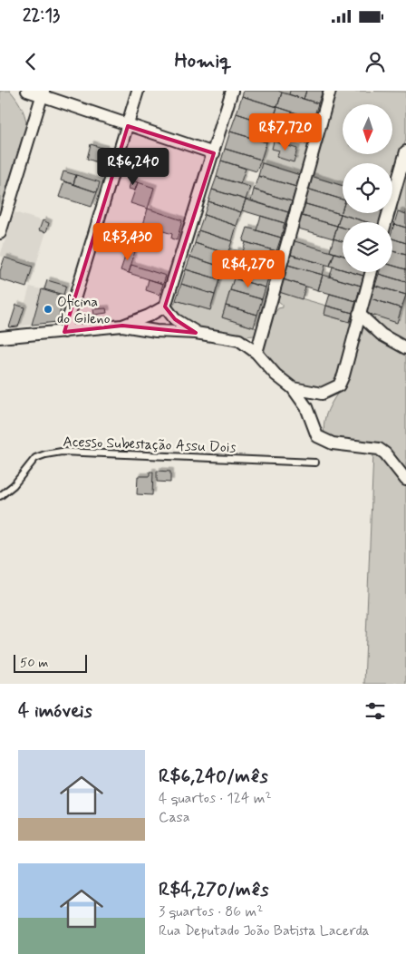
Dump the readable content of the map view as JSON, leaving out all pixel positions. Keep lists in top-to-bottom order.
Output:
{
  "streets": {
    "lane": ["Acesso Subestação Assu Dois"]
  },
  "places": ["Oficina do Gileno"],
  "scale_bar": "50 m",
  "north": "bottom",
  "page": {
    "status": "22:13",
    "header": "Homiq",
    "price": [
      "R$7,720",
      "R$6,240",
      "R$3,430",
      "R$4,270"
    ],
    "scale": "50 m",
    "heading": "4 imóveis",
    "list": [
      {
        "name": "R$6,240/mês",
        "note": "4 quartos · 124 m² · Casa"
      },
      {
        "name": "R$4,270/mês",
        "note": "3 quartos · 86 m² · Rua Deputado João Batista Lacerda"
      }
    ]
  }
}
